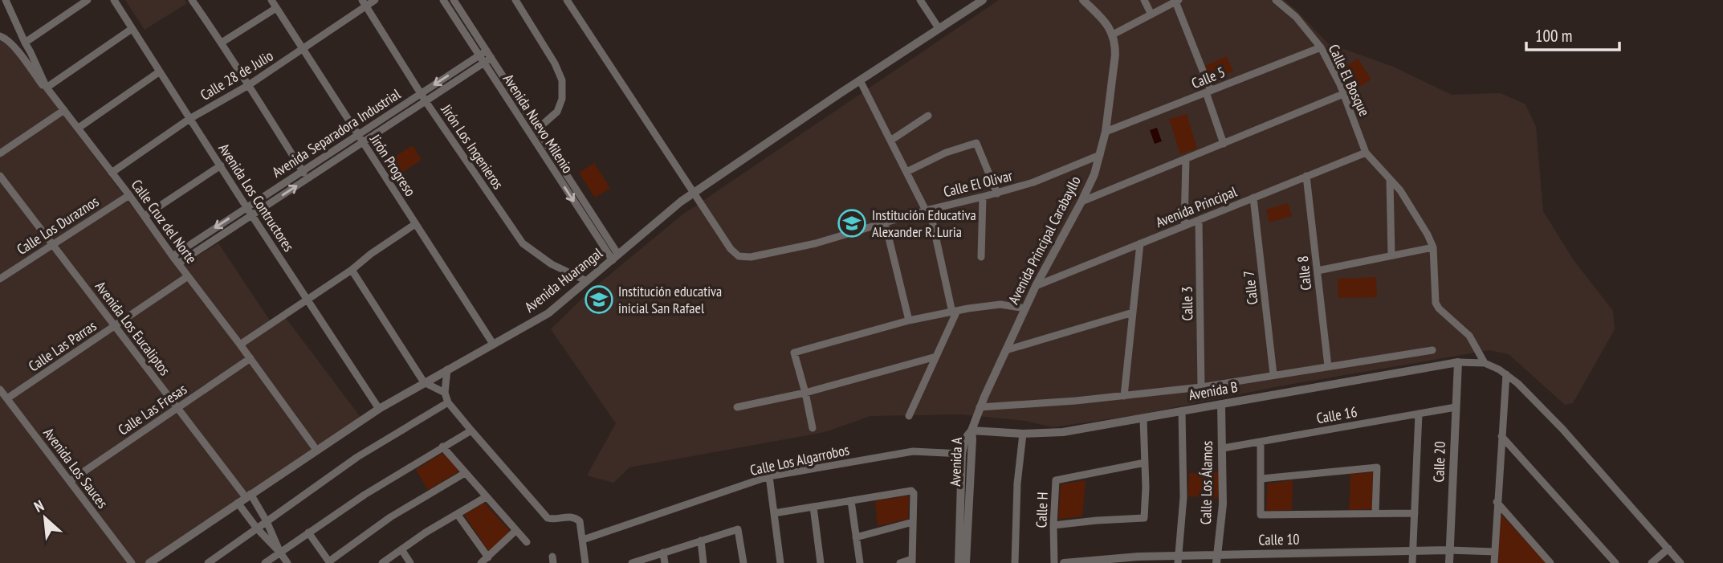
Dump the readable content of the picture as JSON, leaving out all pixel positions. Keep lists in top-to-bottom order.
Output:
{
  "streets": {
    "street": [
      "Calle 28 de Julio",
      "Calle 5",
      "Calle El Bosque",
      "Avenida Nuevo Milenio",
      "Avenida Separadora Industrial",
      "Jirón Los Ingenieros",
      "Jirón Progreso",
      "Calle El Olivar",
      "Avenida Los Contructores",
      "Avenida Principal",
      "Calle Cruz del Norte",
      "Calle Los Duraznos",
      "Avenida Principal Carabayllo",
      "Calle 8",
      "Avenida Huarangal",
      "Calle 7",
      "Calle 3",
      "Avenida Los Eucaliptos",
      "Calle Las Parras",
      "Avenida B",
      "Calle Las Fresas",
      "Calle 16",
      "Calle Los Algarrobos",
      "Avenida A",
      "Calle 20",
      "Avenida Los Sauces",
      "Calle Los Álamos",
      "Calle H",
      "Calle 10"
    ]
  },
  "crossings": [
    ["Calle 28 de Julio", "Jirón Los Ingenieros"],
    ["Calle 28 de Julio", "Jirón Progreso"],
    ["Calle 28 de Julio", "Avenida Los Contructores"],
    ["Calle 28 de Julio", "Calle Cruz del Norte"],
    ["Calle 5", "Calle El Bosque"],
    ["Calle 5", "Avenida Principal Carabayllo"],
    ["Calle El Bosque", "Avenida Principal"],
    ["Avenida Nuevo Milenio", "Avenida Separadora Industrial"],
    ["Avenida Nuevo Milenio", "Avenida Huarangal"],
    ["Avenida Separadora Industrial", "Jirón Los Ingenieros"],
    ["Avenida Separadora Industrial", "Jirón Progreso"],
    ["Avenida Separadora Industrial", "Avenida Los Contructores"],
    ["Avenida Separadora Industrial", "Calle Cruz del Norte"],
    ["Jirón Los Ingenieros", "Avenida Huarangal"],
    ["Jirón Progreso", "Avenida Huarangal"],
    ["Calle El Olivar", "Avenida Principal Carabayllo"],
    ["Calle El Olivar", "Avenida Huarangal"],
    ["Avenida Los Contructores", "Avenida Huarangal"],
    ["Avenida Principal", "Avenida Principal Carabayllo"],
    ["Avenida Principal", "Calle 8"],
    ["Avenida Principal", "Calle 7"],
    ["Avenida Principal", "Calle 3"],
    ["Calle Cruz del Norte", "Calle Los Duraznos"],
    ["Calle Cruz del Norte", "Avenida Huarangal"],
    ["Calle Cruz del Norte", "Calle Las Parras"],
    ["Calle Cruz del Norte", "Calle Las Fresas"],
    ["Calle Los Duraznos", "Avenida Los Eucaliptos"],
    ["Avenida Principal Carabayllo", "Avenida B"],
    ["Avenida Principal Carabayllo", "Avenida A"],
    ["Calle 8", "Avenida B"],
    ["Avenida Huarangal", "Avenida Los Eucaliptos"],
    ["Calle 7", "Avenida B"],
    ["Calle 3", "Avenida B"],
    ["Avenida Los Eucaliptos", "Calle Las Parras"],
    ["Avenida Los Eucaliptos", "Calle Las Fresas"],
    ["Calle Las Parras", "Avenida Los Sauces"],
    ["Avenida B", "Avenida A"],
    ["Avenida B", "Calle 20"],
    ["Avenida B", "Calle Los Álamos"],
    ["Calle Las Fresas", "Avenida Los Sauces"],
    ["Calle 16", "Calle 20"],
    ["Calle 16", "Calle Los Álamos"],
    ["Calle Los Algarrobos", "Avenida A"],
    ["Calle 20", "Calle 10"],
    ["Calle Los Álamos", "Calle 10"]
  ],
  "places": {
    "school or university": ["Institución Educativa Alexander R. Luria", "Institución educativa inicial San Rafael"]
  },
  "scale_bar": "100 m",
  "north": "top left"
}
